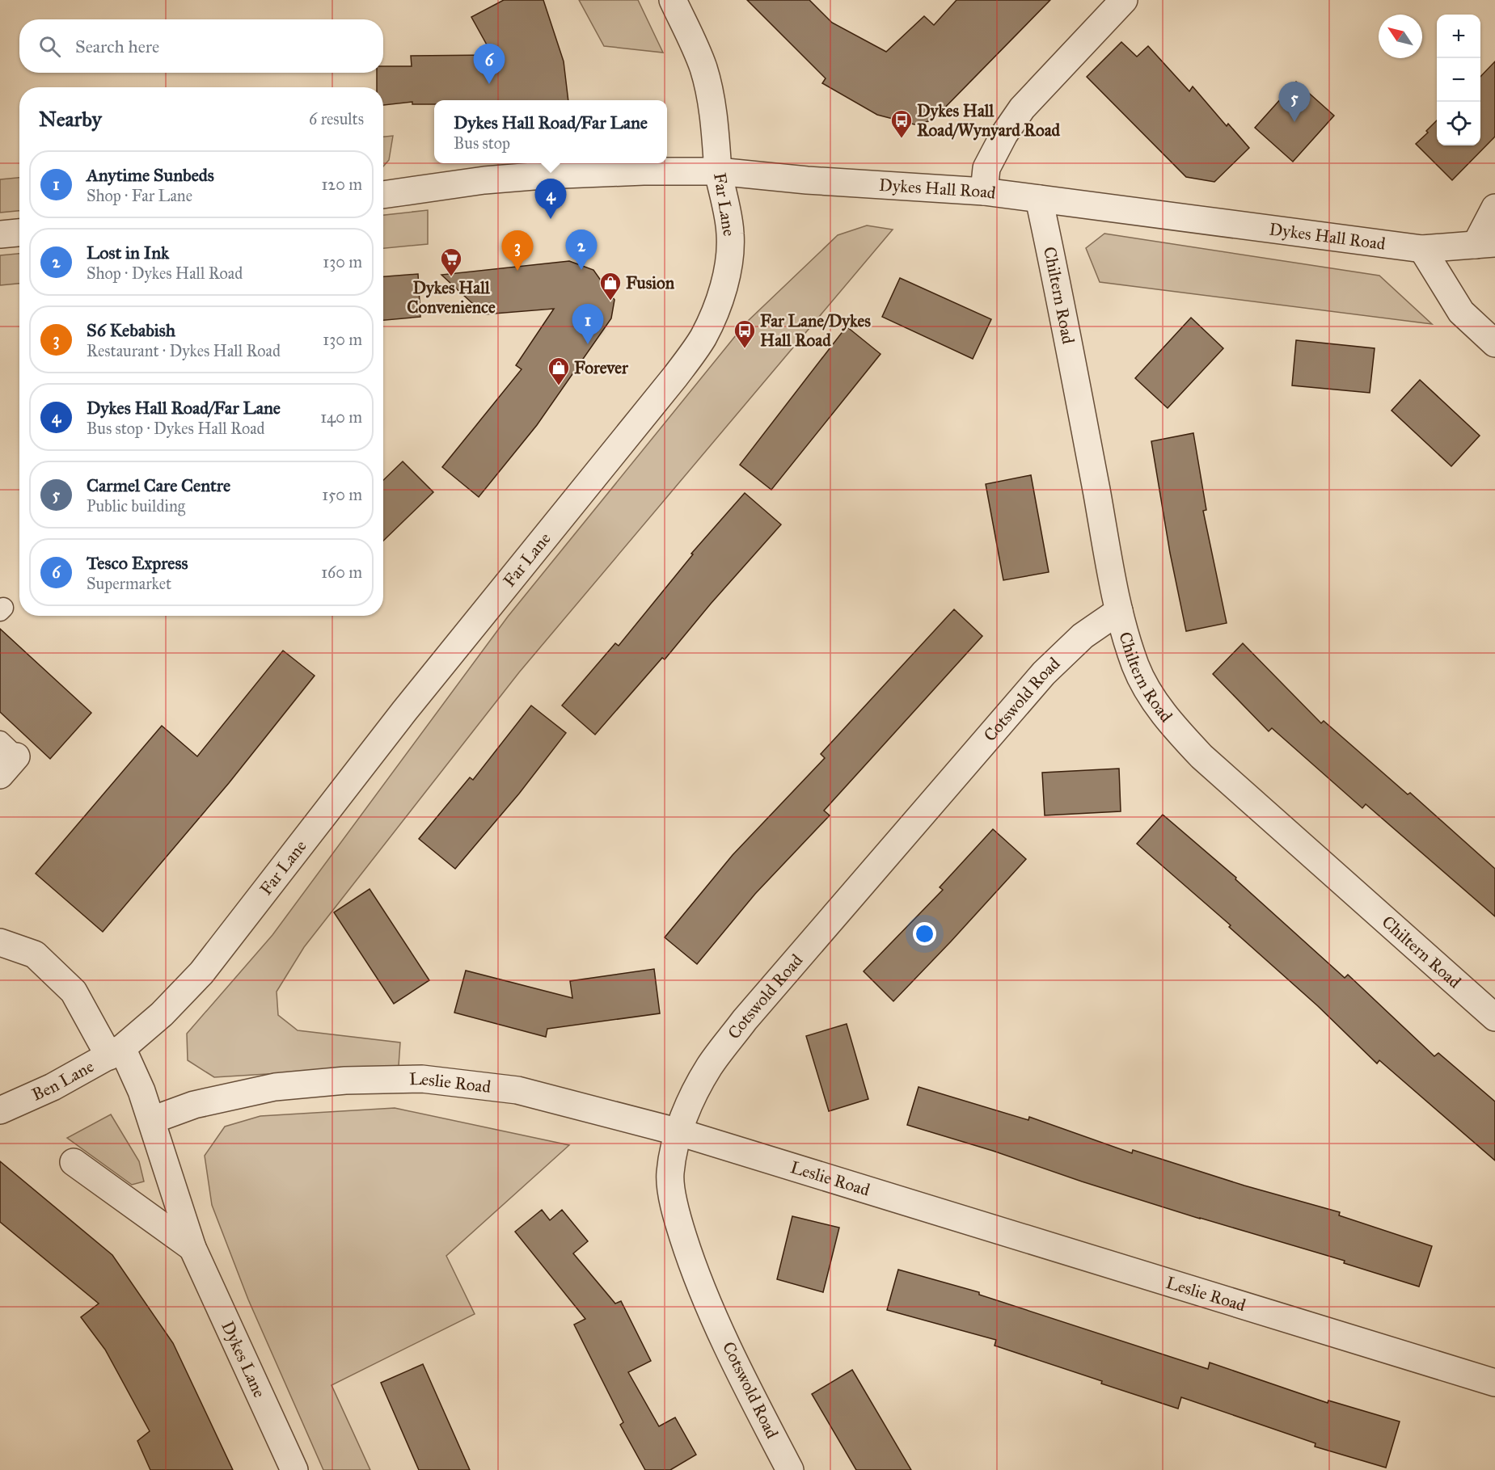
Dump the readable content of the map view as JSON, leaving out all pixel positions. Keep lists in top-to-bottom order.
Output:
{
  "streets": {
    "street": [
      "Dykes Hall Road",
      "Far Lane",
      "Chiltern Road",
      "Cotswold Road",
      "Ben Lane",
      "Leslie Road",
      "Dykes Lane"
    ]
  },
  "crossings": [
    ["Dykes Hall Road", "Far Lane"],
    ["Dykes Hall Road", "Chiltern Road"],
    ["Far Lane", "Ben Lane"],
    ["Far Lane", "Dykes Lane"],
    ["Chiltern Road", "Cotswold Road"],
    ["Cotswold Road", "Leslie Road"],
    ["Ben Lane", "Dykes Lane"],
    ["Leslie Road", "Dykes Lane"]
  ],
  "places": {
    "bus stop": ["Dykes Hall Road/Wynyard Road", "Far Lane/Dykes Hall Road"],
    "supermarket": ["Dykes Hall Convenience"],
    "shop": ["Fusion", "Forever"]
  },
  "north": "top left",
  "page": {
    "map_buttons": ["+", "−"],
    "search": "Search here",
    "pins": [
      "6",
      "5",
      "4",
      "2",
      "3",
      "1"
    ],
    "heading": ["Nearby", "6 results"],
    "popup": ["Dykes Hall Road/Far Lane", "Bus stop"],
    "list": [
      {
        "mark": "1",
        "name": "Anytime Sunbeds",
        "note": "Shop · Far Lane",
        "value": "120 m"
      },
      {
        "mark": "2",
        "name": "Lost in Ink",
        "note": "Shop · Dykes Hall Road",
        "value": "130 m"
      },
      {
        "mark": "3",
        "name": "S6 Kebabish",
        "note": "Restaurant · Dykes Hall Road",
        "value": "130 m"
      },
      {
        "mark": "4",
        "name": "Dykes Hall Road/Far Lane",
        "note": "Bus stop · Dykes Hall Road",
        "value": "140 m"
      },
      {
        "mark": "5",
        "name": "Carmel Care Centre",
        "note": "Public building",
        "value": "150 m"
      },
      {
        "mark": "6",
        "name": "Tesco Express",
        "note": "Supermarket",
        "value": "160 m"
      }
    ]
  }
}
